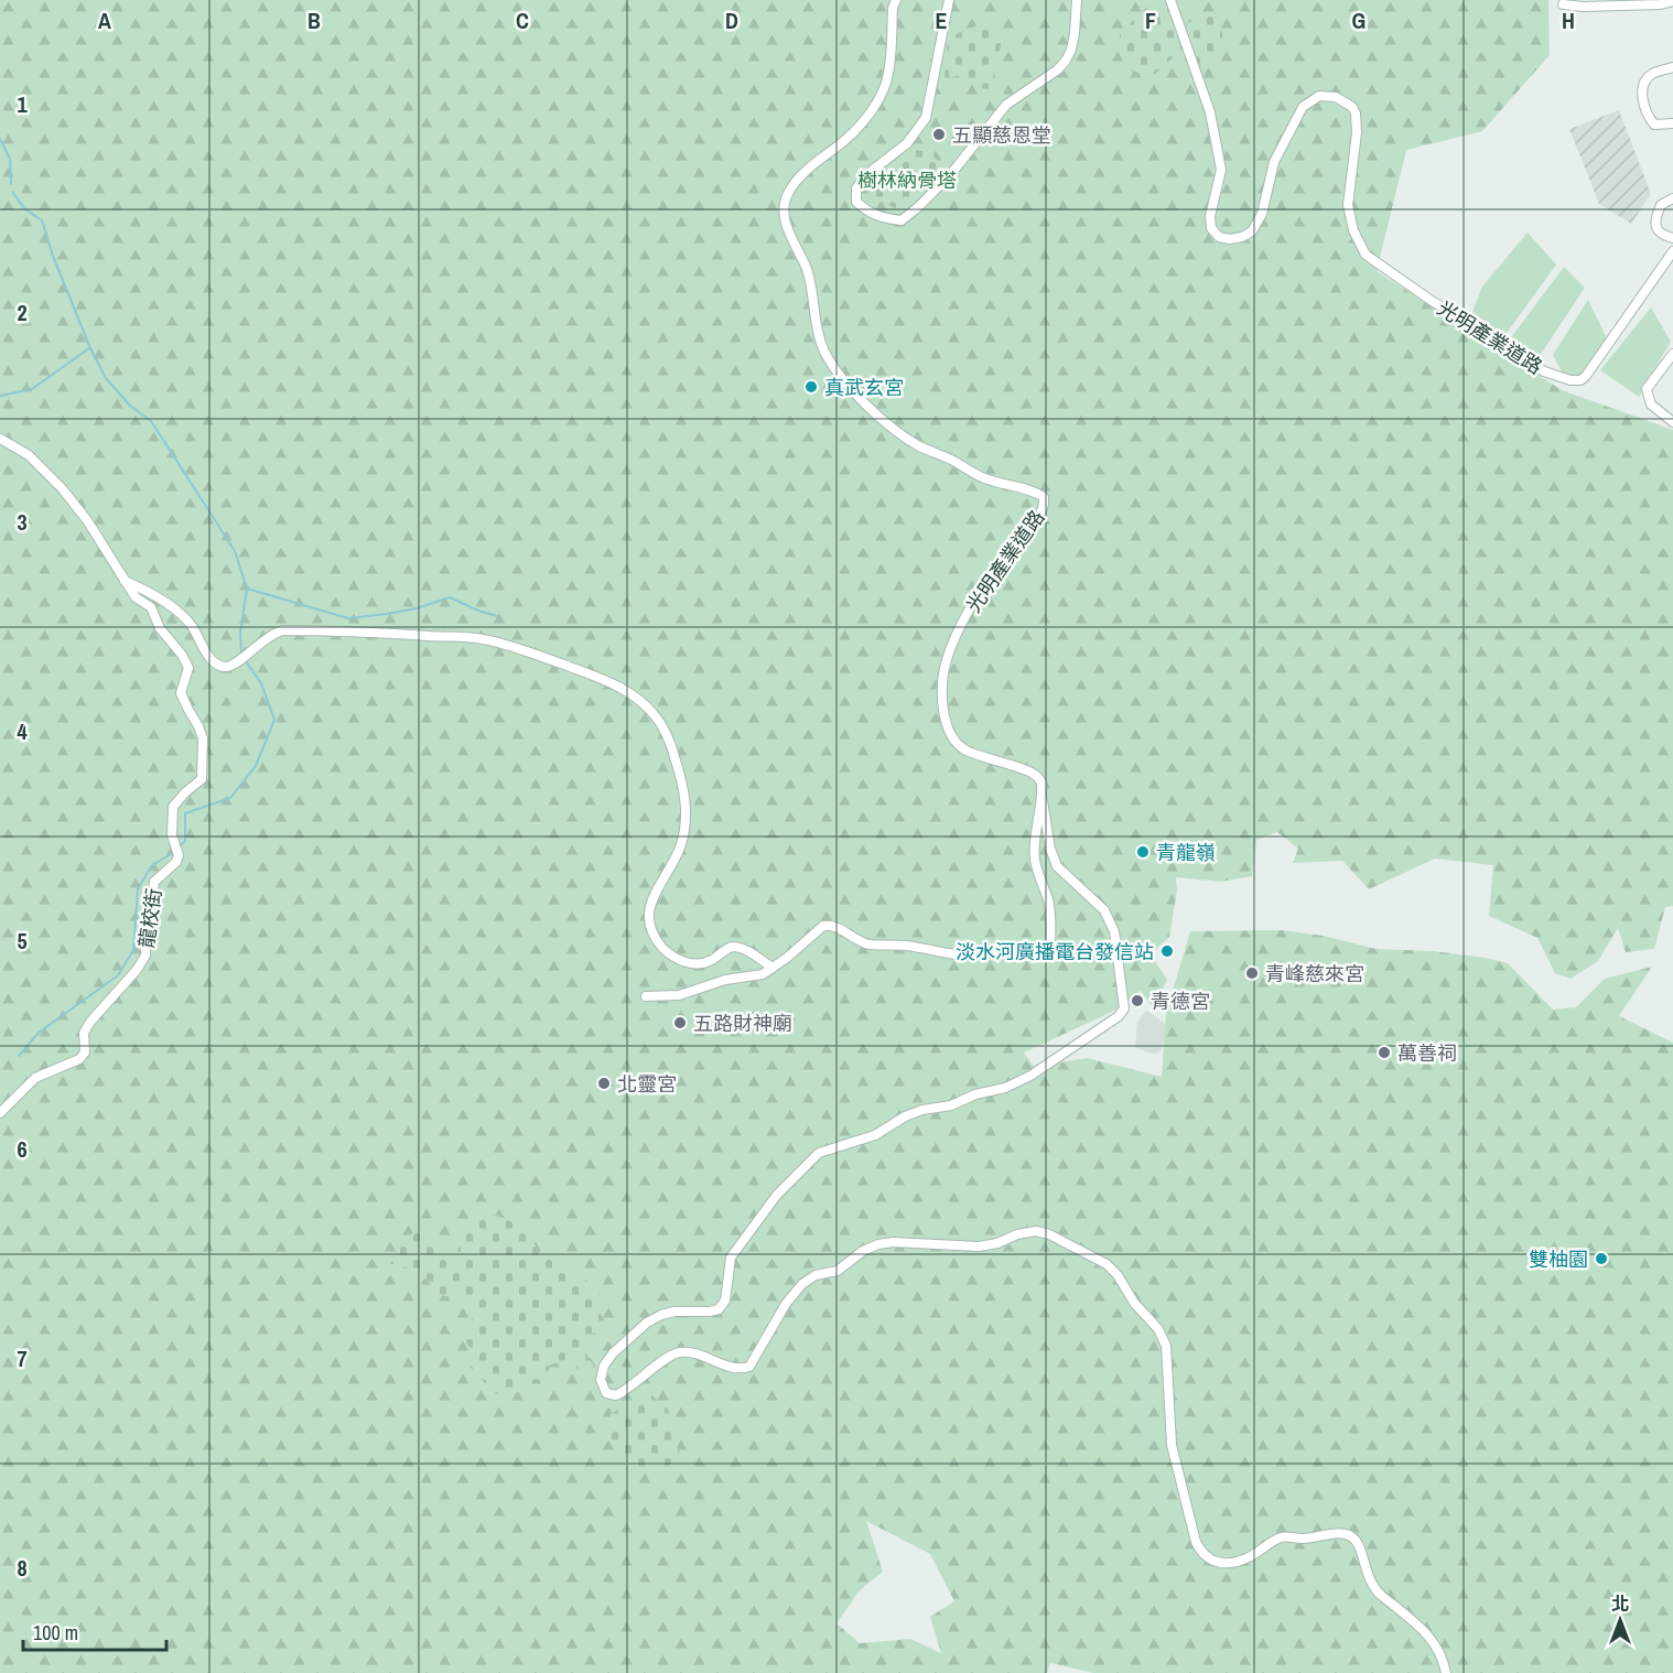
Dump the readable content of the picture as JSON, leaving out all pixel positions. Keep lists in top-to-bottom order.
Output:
{
  "streets": {
    "street": ["光明產業道路", "龍校街"]
  },
  "parks": ["樹林納骨塔"],
  "places": [
    "五顯慈恩堂",
    "真武玄宮",
    "青龍嶺",
    "淡水河廣播電台發信站",
    "青峰慈來宮",
    "青德宮",
    "五路財神廟",
    "萬善祠",
    "北靈宮",
    "雙柚園"
  ],
  "scale_bar": "100 m",
  "north": "top",
  "grid": {
    "columns": [
      "A",
      "B",
      "C",
      "D",
      "E",
      "F",
      "G",
      "H"
    ],
    "rows": [
      "1",
      "2",
      "3",
      "4",
      "5",
      "6",
      "7",
      "8"
    ]
  }
}
